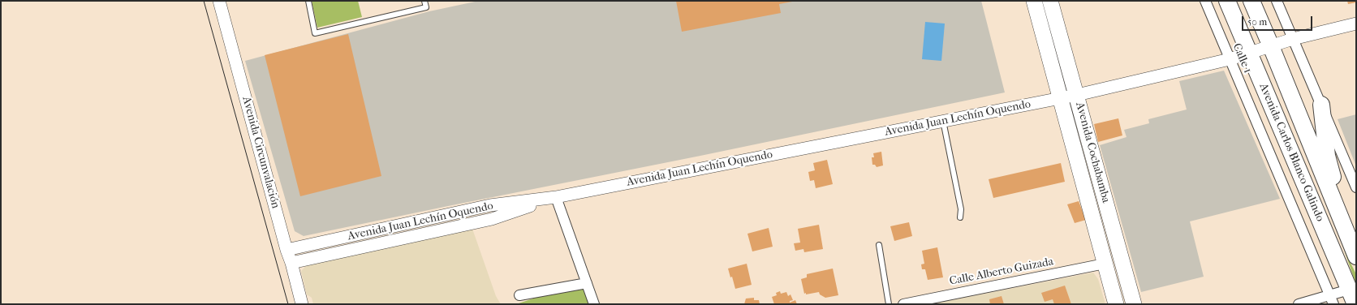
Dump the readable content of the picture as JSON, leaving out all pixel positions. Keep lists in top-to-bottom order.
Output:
{
  "streets": {
    "highway": ["Avenida Carlos Blanco Galindo"],
    "main road": ["Avenida Cochabamba"],
    "street": [
      "Calle 1",
      "Avenida Juan Lechín Oquendo",
      "Avenida Circunvalación",
      "Calle Alberto Guizada"
    ]
  },
  "crossings": [
    ["Calle 1", "Avenida Juan Lechín Oquendo"],
    ["Avenida Juan Lechín Oquendo", "Avenida Circunvalación"],
    ["Avenida Juan Lechín Oquendo", "Avenida Cochabamba"],
    ["Avenida Juan Lechín Oquendo", "Avenida Carlos Blanco Galindo"],
    ["Avenida Cochabamba", "Calle Alberto Guizada"]
  ],
  "scale_bar": "50 m"
}
